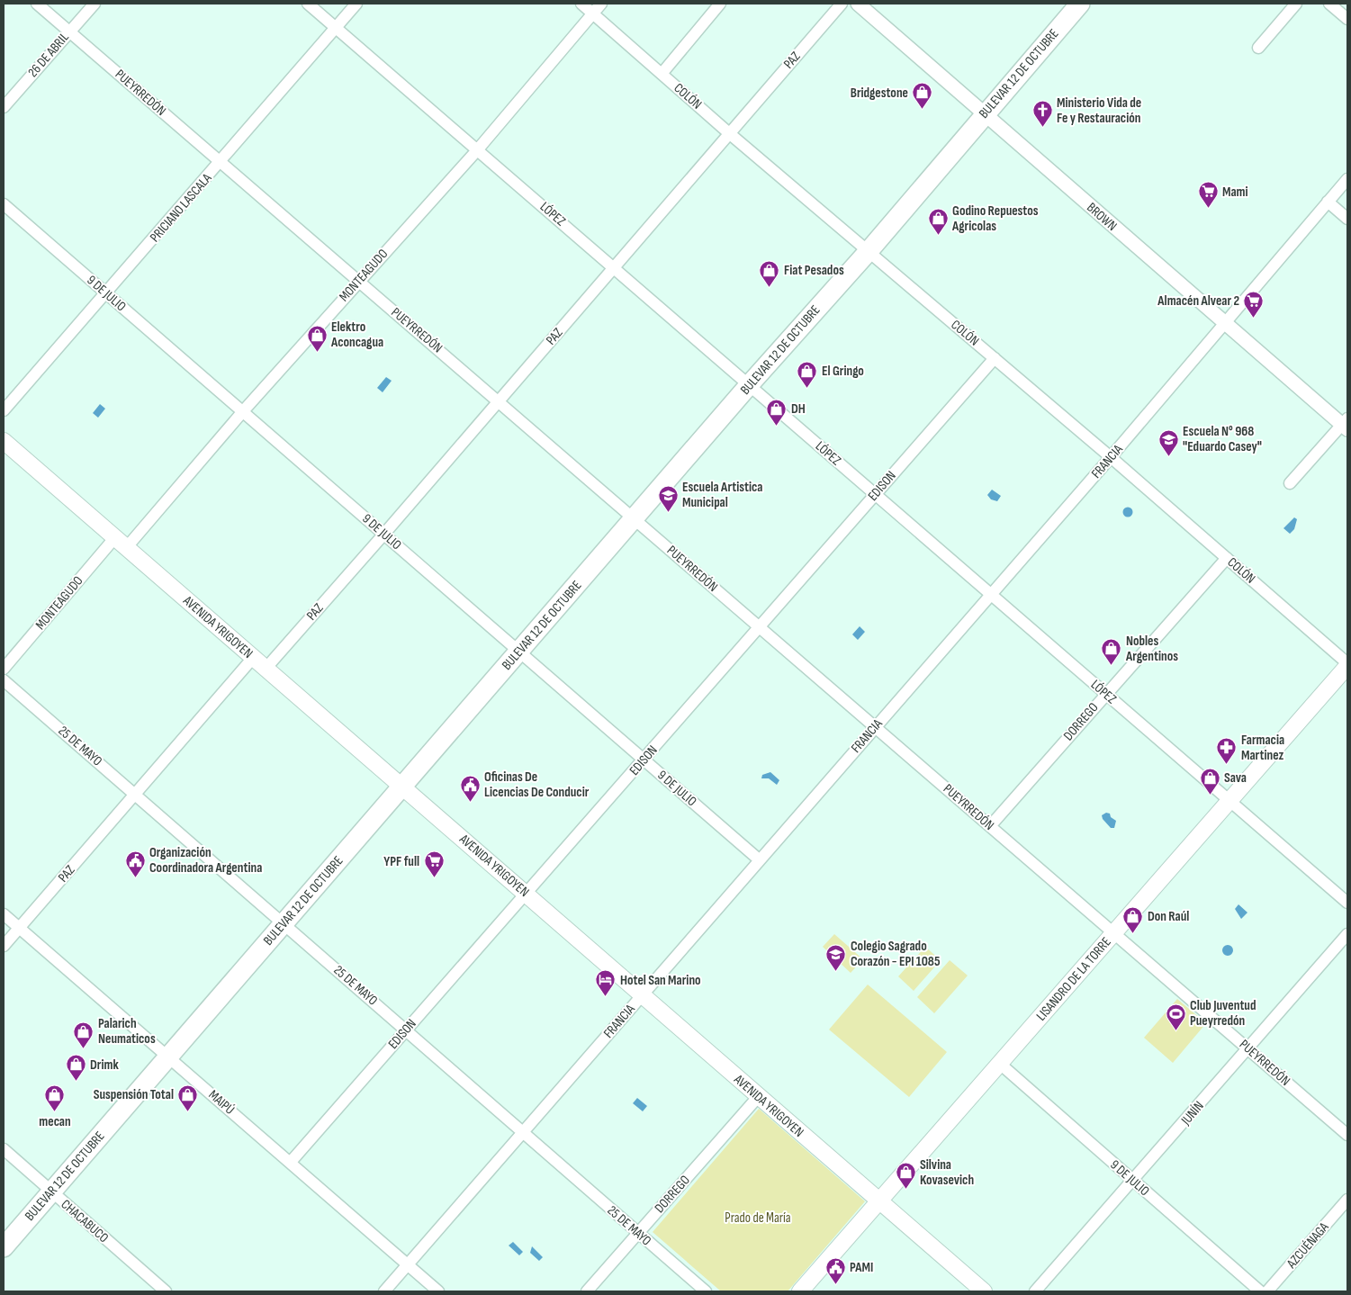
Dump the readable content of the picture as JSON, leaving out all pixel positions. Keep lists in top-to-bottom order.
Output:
{
  "streets": {
    "highway": ["BULEVAR 12 DE OCTUBRE"],
    "main road": ["AVENIDA YRIGOYEN", "LISANDRO DE LA TORRE"],
    "street": [
      "26 DE ABRIL",
      "PAZ",
      "PUEYRREDÓN",
      "COLÓN",
      "PRICIANO LASCALA",
      "LÓPEZ",
      "BROWN",
      "MONTEAGUDO",
      "9 DE JULIO",
      "FRANCIA",
      "EDISON",
      "DORREGO",
      "25 DE MAYO",
      "MAIPÚ",
      "JUNÍN",
      "CHACABUCO",
      "AZCUÉNAGA"
    ]
  },
  "crossings": [
    ["26 DE ABRIL", "PUEYRREDÓN"],
    ["PAZ", "PUEYRREDÓN"],
    ["PAZ", "COLÓN"],
    ["PAZ", "LÓPEZ"],
    ["PAZ", "9 DE JULIO"],
    ["PAZ", "AVENIDA YRIGOYEN"],
    ["PAZ", "25 DE MAYO"],
    ["PAZ", "MAIPÚ"],
    ["BULEVAR 12 DE OCTUBRE", "PUEYRREDÓN"],
    ["BULEVAR 12 DE OCTUBRE", "COLÓN"],
    ["BULEVAR 12 DE OCTUBRE", "LÓPEZ"],
    ["BULEVAR 12 DE OCTUBRE", "BROWN"],
    ["BULEVAR 12 DE OCTUBRE", "9 DE JULIO"],
    ["BULEVAR 12 DE OCTUBRE", "AVENIDA YRIGOYEN"],
    ["BULEVAR 12 DE OCTUBRE", "25 DE MAYO"],
    ["BULEVAR 12 DE OCTUBRE", "MAIPÚ"],
    ["BULEVAR 12 DE OCTUBRE", "CHACABUCO"],
    ["PUEYRREDÓN", "PRICIANO LASCALA"],
    ["PUEYRREDÓN", "MONTEAGUDO"],
    ["PUEYRREDÓN", "FRANCIA"],
    ["PUEYRREDÓN", "EDISON"],
    ["PUEYRREDÓN", "DORREGO"],
    ["PUEYRREDÓN", "LISANDRO DE LA TORRE"],
    ["PUEYRREDÓN", "JUNÍN"],
    ["COLÓN", "MONTEAGUDO"],
    ["COLÓN", "FRANCIA"],
    ["COLÓN", "EDISON"],
    ["COLÓN", "DORREGO"],
    ["COLÓN", "LISANDRO DE LA TORRE"],
    ["PRICIANO LASCALA", "LÓPEZ"],
    ["PRICIANO LASCALA", "9 DE JULIO"],
    ["LÓPEZ", "MONTEAGUDO"],
    ["LÓPEZ", "FRANCIA"],
    ["LÓPEZ", "EDISON"],
    ["LÓPEZ", "DORREGO"],
    ["LÓPEZ", "LISANDRO DE LA TORRE"],
    ["BROWN", "FRANCIA"],
    ["MONTEAGUDO", "9 DE JULIO"],
    ["MONTEAGUDO", "AVENIDA YRIGOYEN"],
    ["9 DE JULIO", "FRANCIA"],
    ["9 DE JULIO", "EDISON"],
    ["9 DE JULIO", "LISANDRO DE LA TORRE"],
    ["9 DE JULIO", "JUNÍN"],
    ["FRANCIA", "AVENIDA YRIGOYEN"],
    ["FRANCIA", "25 DE MAYO"],
    ["FRANCIA", "MAIPÚ"],
    ["EDISON", "AVENIDA YRIGOYEN"],
    ["EDISON", "25 DE MAYO"],
    ["EDISON", "MAIPÚ"],
    ["AVENIDA YRIGOYEN", "DORREGO"],
    ["AVENIDA YRIGOYEN", "LISANDRO DE LA TORRE"],
    ["DORREGO", "25 DE MAYO"]
  ],
  "parks": ["Prado de María"],
  "places": {
    "shop": [
      "Bridgestone",
      "Godino Repuestos Agricolas",
      "Fiat Pesados",
      "Elektro Aconcagua",
      "El Gringo",
      "DH",
      "Nobles Argentinos",
      "Sava",
      "Don Raúl",
      "Palarich Neumaticos",
      "Drimk",
      "Suspensión Total",
      "mecan",
      "Silvina Kovasevich"
    ],
    "church": ["Ministerio Vida de Fe y Restauración"],
    "supermarket": ["Mami", "Almacén Alvear 2", "YPF full"],
    "school or university": ["Escuela N° 968 \"Eduardo Casey\"", "Escuela Artistica Municipal", "Colegio Sagrado Corazón - EPI 1085"],
    "pharmacy": ["Farmacia Martinez"],
    "public building": ["Oficinas De Licencias De Conducir", "Organización Coordinadora Argentina", "PAMI"],
    "hotel": ["Hotel San Marino"],
    "sports": ["Club Juventud Pueyrredón"]
  }
}
